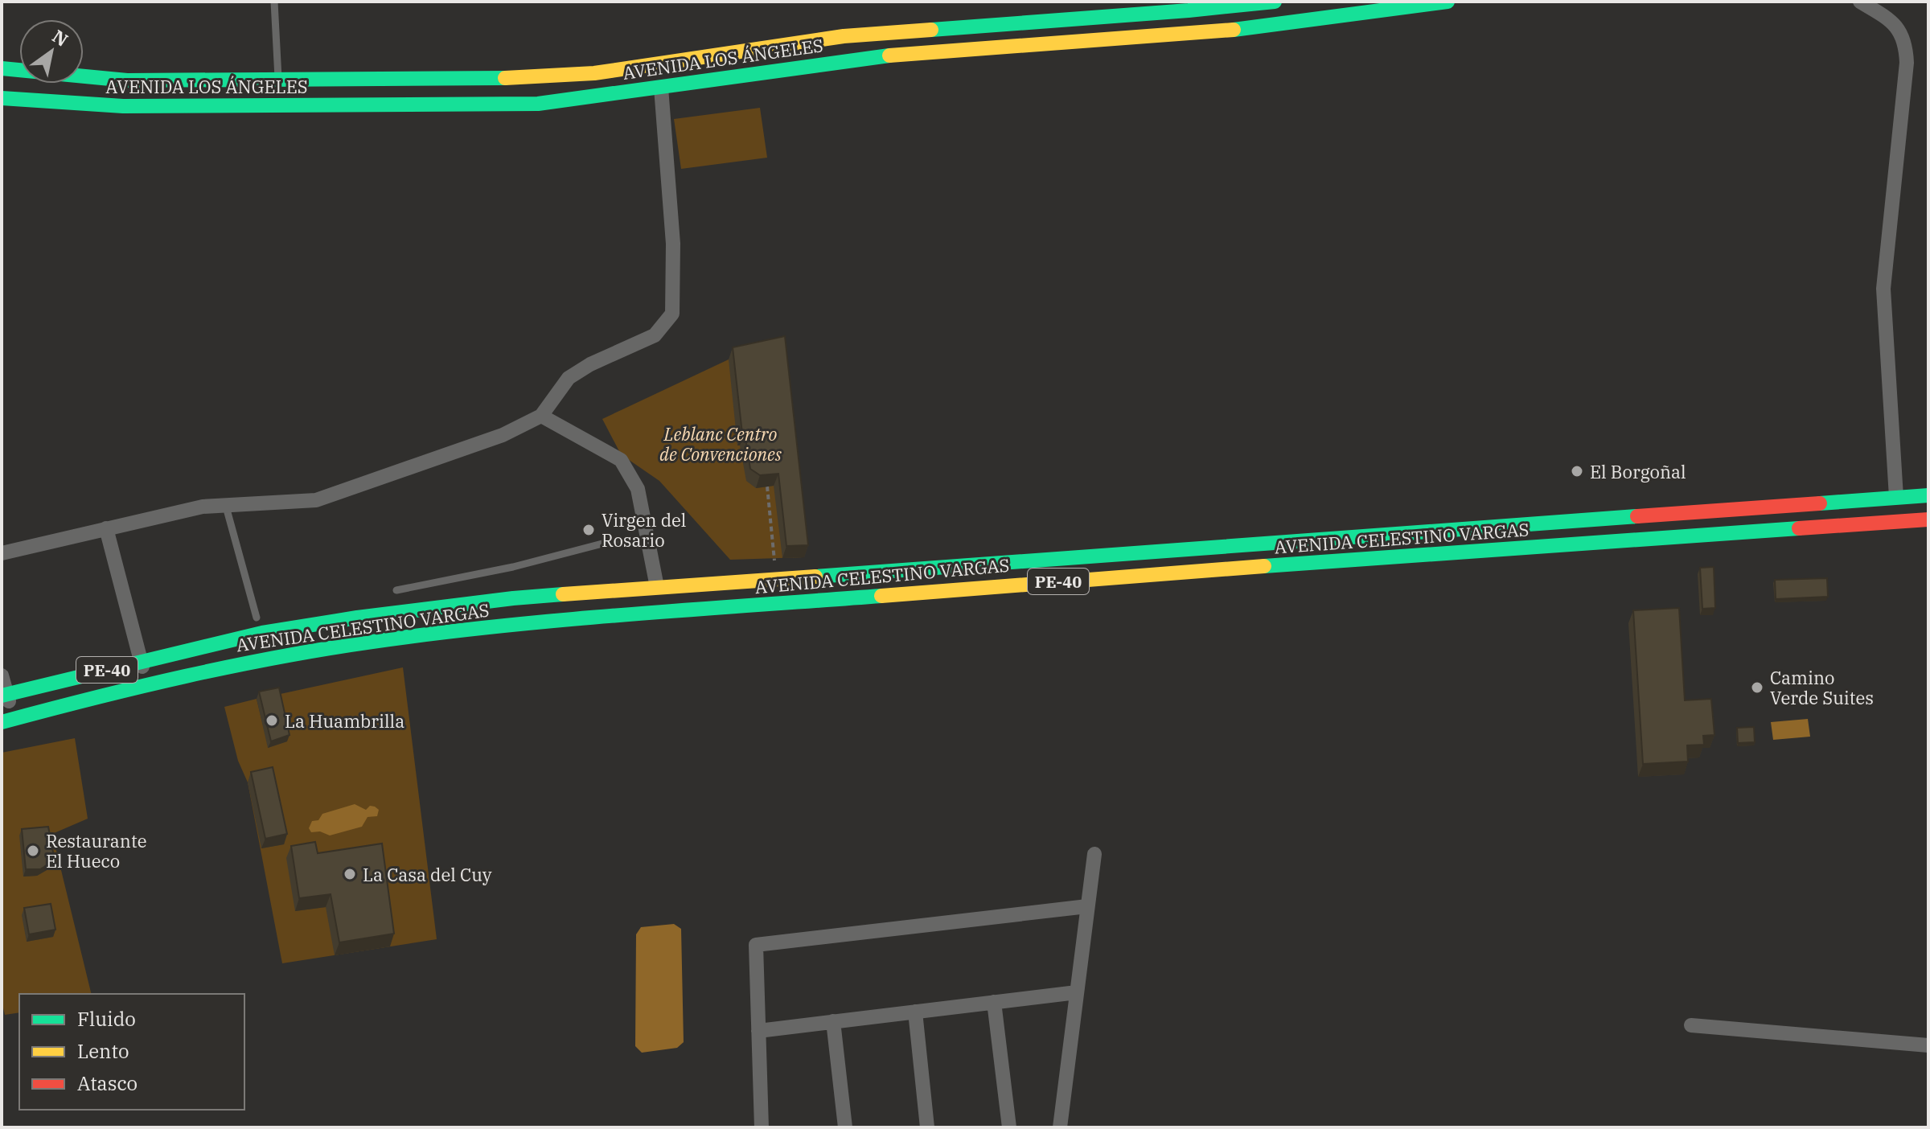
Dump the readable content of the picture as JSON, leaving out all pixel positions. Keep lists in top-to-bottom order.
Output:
{
  "streets": {
    "main road": ["AVENIDA LOS ÁNGELES", "AVENIDA CELESTINO VARGAS", "PE-40"]
  },
  "parks": ["Leblanc Centro de Convenciones"],
  "places": [
    "El Borgoñal",
    "Virgen del Rosario",
    "Camino Verde Suites",
    "La Huambrilla",
    "Restaurante El Hueco",
    "La Casa del Cuy"
  ],
  "legend": ["Fluido", "Lento", "Atasco"],
  "north": "top right"
}
